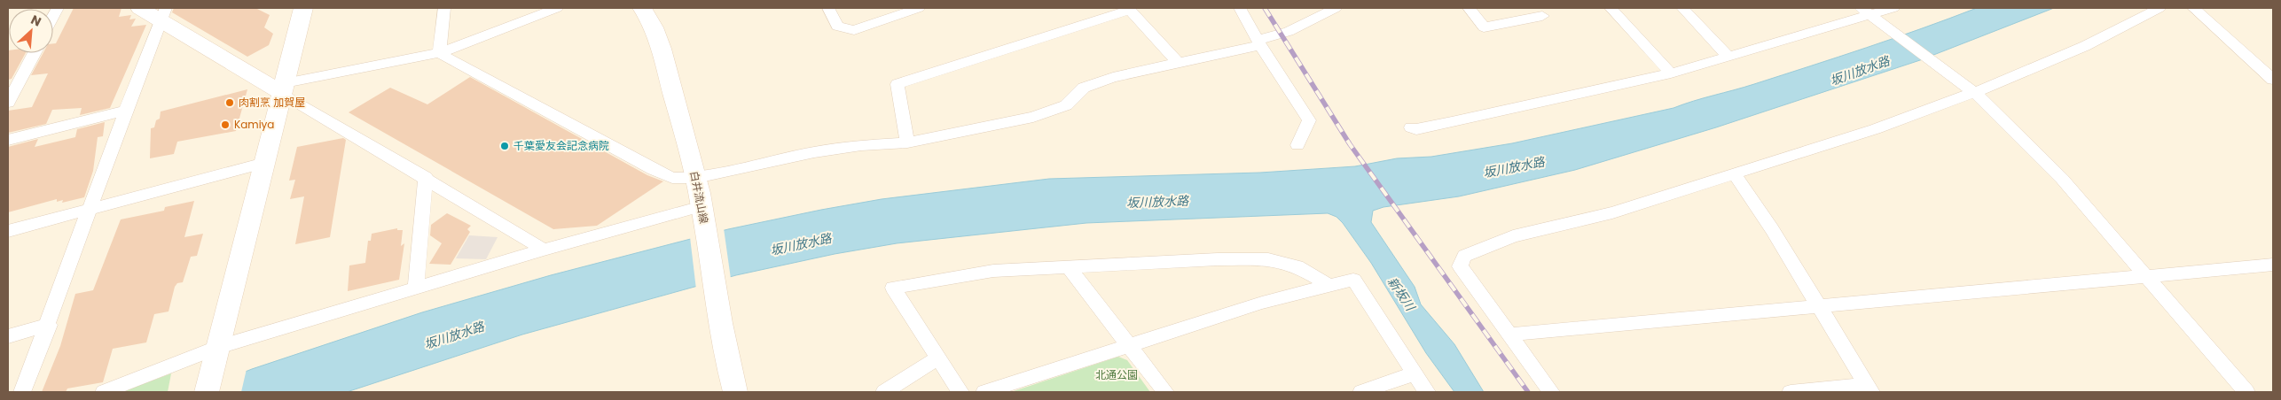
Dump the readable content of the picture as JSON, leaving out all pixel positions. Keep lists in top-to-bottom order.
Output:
{
  "streets": {
    "street": ["白井流山線"]
  },
  "water": ["坂川放水路", "新坂川"],
  "parks": ["北通公園"],
  "places": ["肉割烹 加賀屋", "Kamiya", "千葉愛友会記念病院"],
  "north": "top right"
}
